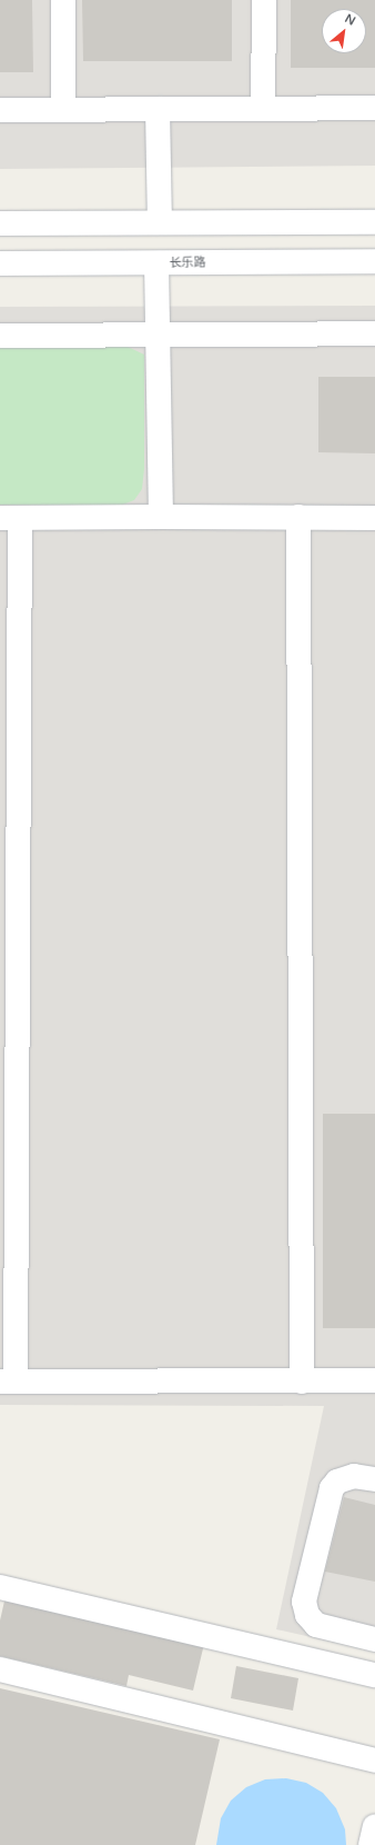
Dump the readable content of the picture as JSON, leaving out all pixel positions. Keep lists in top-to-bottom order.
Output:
{
  "streets": {
    "street": ["长乐路"]
  },
  "north": "top right"
}
